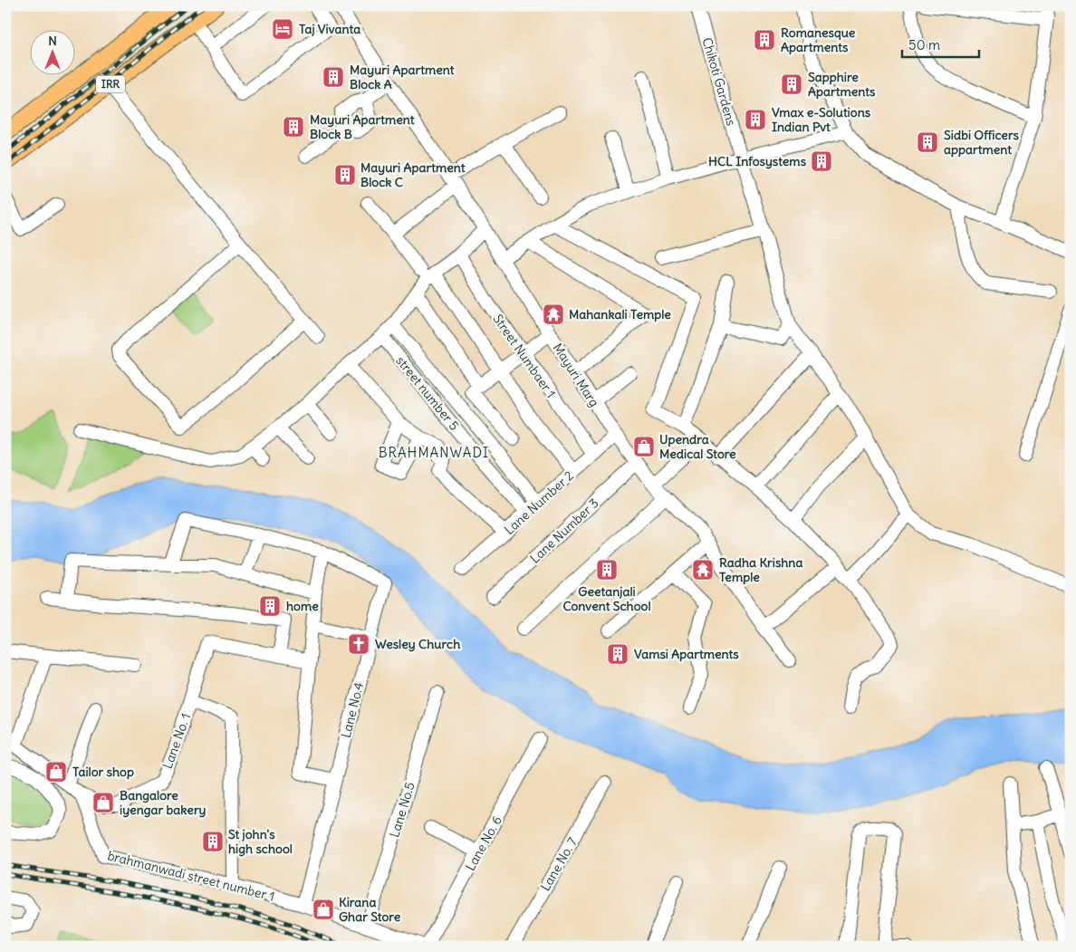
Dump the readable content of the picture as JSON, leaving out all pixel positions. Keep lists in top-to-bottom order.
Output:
{
  "streets": {
    "main road": ["IRR"],
    "street": [
      "Chikoti Gardens",
      "Street Numbaer 1",
      "Mayuri Marg",
      "street number 5",
      "Lane Number 2",
      "Lane Number 3",
      "Lane No.4",
      "Lane No. 1",
      "Lane No.5",
      "Lane No. 6",
      "Lane No. 7",
      "brahmanwadi street number 1"
    ]
  },
  "crossings": [
    ["Street Numbaer 1", "Lane Number 2"],
    ["Mayuri Marg", "Lane Number 2"],
    ["Mayuri Marg", "Lane Number 3"],
    ["street number 5", "Lane Number 2"],
    ["Lane No.4", "brahmanwadi street number 1"],
    ["Lane No. 1", "brahmanwadi street number 1"],
    ["Lane No.5", "brahmanwadi street number 1"],
    ["Lane No. 6", "brahmanwadi street number 1"]
  ],
  "districts": ["BRAHMANWADI"],
  "places": {
    "hotel": ["Taj Vivanta"],
    "building": [
      "Romanesque Apartments",
      "Mayuri Apartment Block A",
      "Sapphire Apartments",
      "Vmax e-Solutions Indian Pvt",
      "Mayuri Apartment Block B",
      "Sidbi Officers appartment",
      "HCL Infosystems",
      "Mayuri Apartment Block C",
      "Geetanjali Convent School",
      "home",
      "Vamsi Apartments",
      "St john's high school"
    ],
    "temple": ["Mahankali Temple", "Radha Krishna Temple"],
    "shop": [
      "Upendra Medical Store",
      "Tailor shop",
      "Bangalore iyengar bakery",
      "Kirana Ghar Store"
    ],
    "church": ["Wesley Church"]
  },
  "scale_bar": "50 m",
  "north": "top"
}
